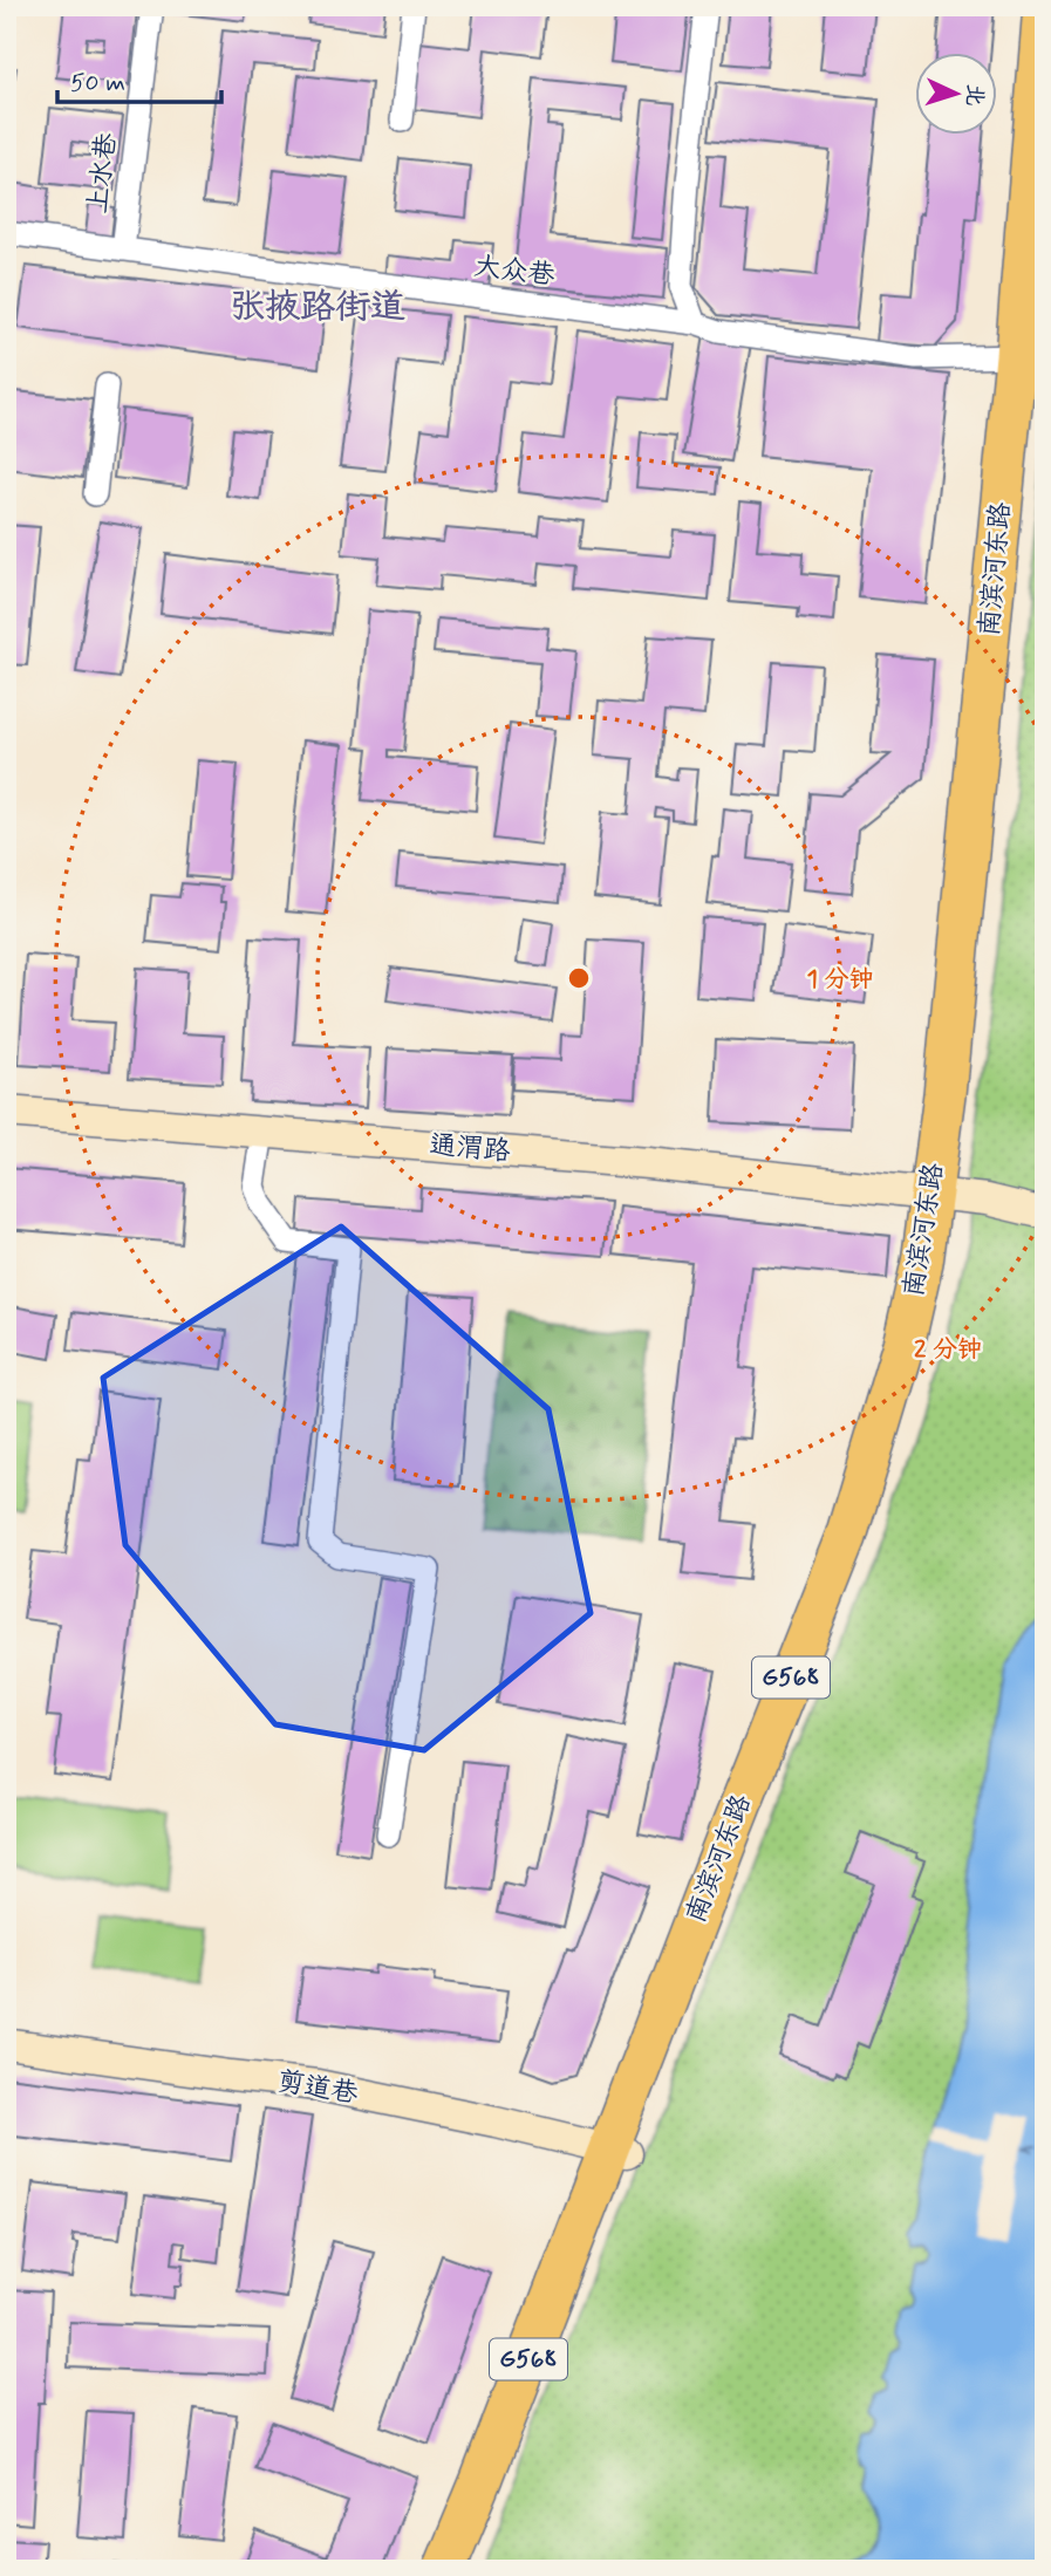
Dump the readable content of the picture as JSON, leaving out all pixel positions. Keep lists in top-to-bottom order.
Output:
{
  "streets": {
    "highway": ["南滨河东路", "G568"],
    "street": [
      "上水巷",
      "大众巷",
      "通渭路",
      "剪道巷"
    ]
  },
  "crossings": [
    ["上水巷", "大众巷"],
    ["大众巷", "南滨河东路"],
    ["南滨河东路", "通渭路"],
    ["南滨河东路", "剪道巷"]
  ],
  "districts": ["张掖路街道"],
  "scale_bar": "50 m",
  "north": "right",
  "rings": ["1 分钟", "2 分钟"]
}
